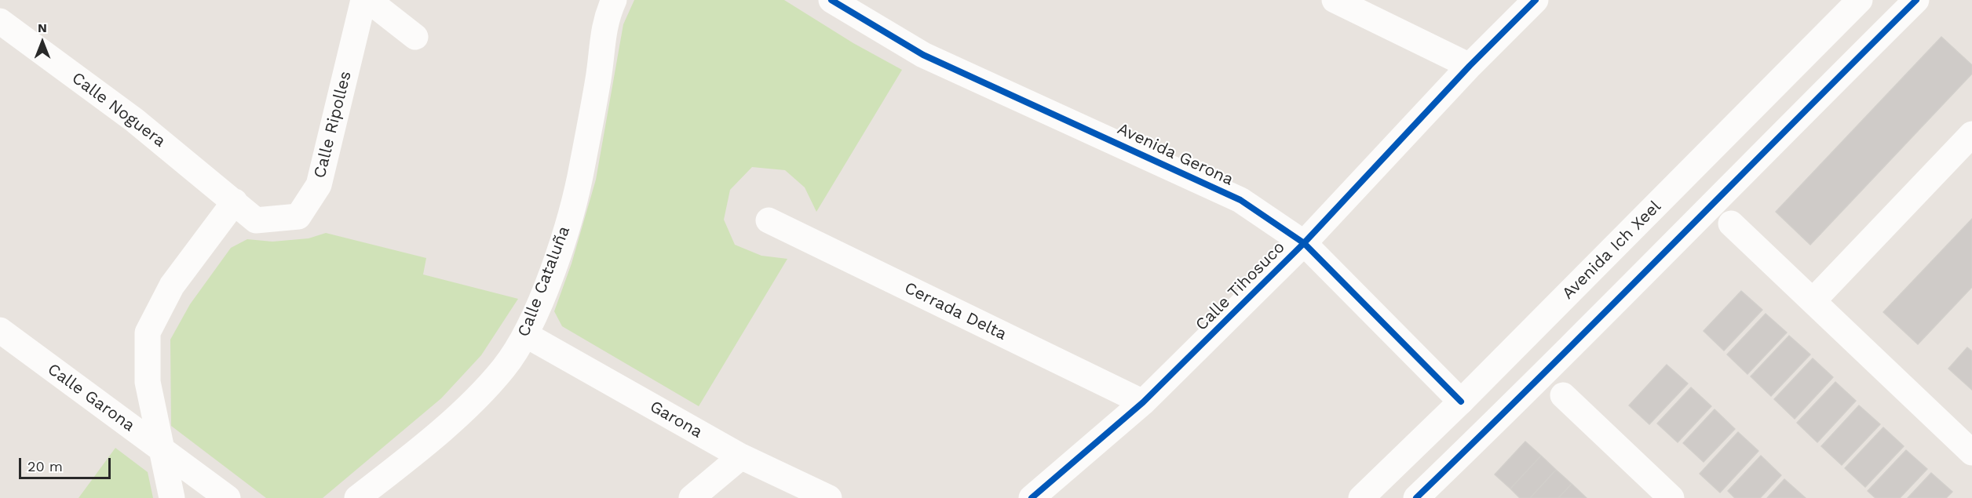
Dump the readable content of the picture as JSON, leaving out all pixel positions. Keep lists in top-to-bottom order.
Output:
{
  "streets": {
    "street": [
      "Calle Noguera",
      "Calle Ripolles",
      "Avenida Gerona",
      "Avenida Ich Xeel",
      "Calle Cataluña",
      "Calle Tihosuco",
      "Cerrada Delta",
      "Calle Garona",
      "Garona"
    ]
  },
  "crossings": [
    ["Calle Noguera", "Calle Ripolles"],
    ["Avenida Gerona", "Avenida Ich Xeel"],
    ["Avenida Gerona", "Calle Tihosuco"],
    ["Calle Cataluña", "Garona"],
    ["Calle Tihosuco", "Cerrada Delta"]
  ],
  "scale_bar": "20 m",
  "north": "top"
}
